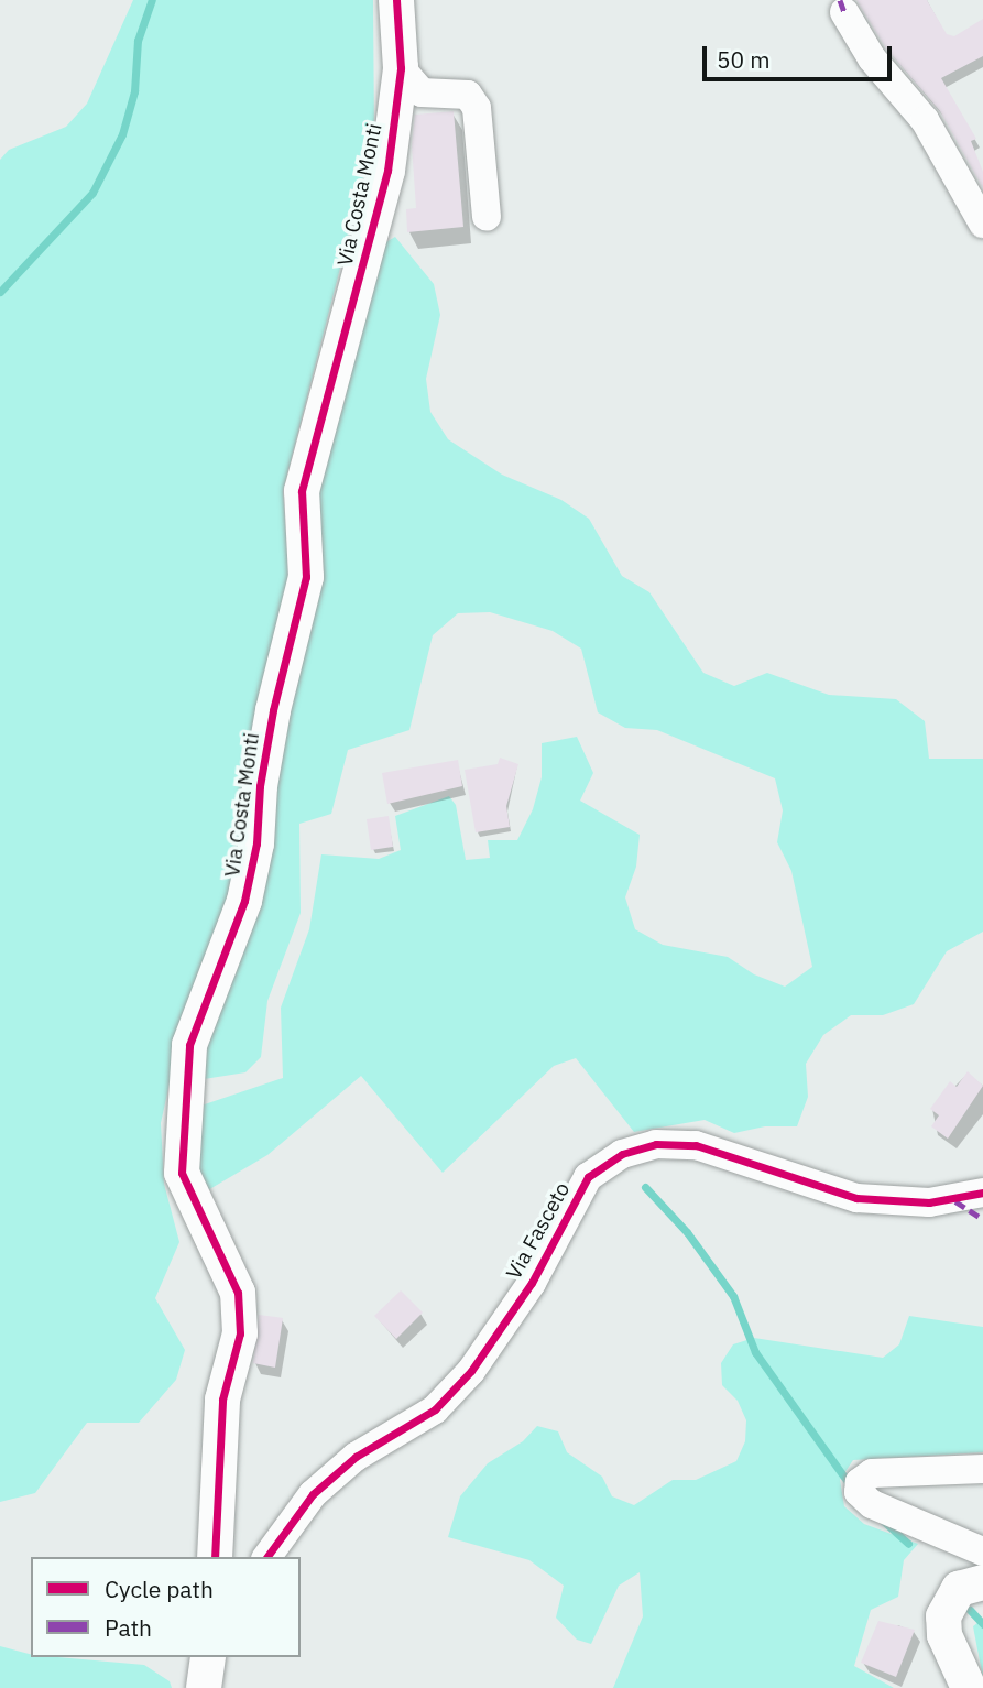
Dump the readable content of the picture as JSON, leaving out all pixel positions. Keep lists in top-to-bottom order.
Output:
{
  "streets": {
    "street": ["Via Costa Monti", "Via Fasceto"]
  },
  "legend": ["Cycle path", "Path"],
  "scale_bar": "50 m"
}
